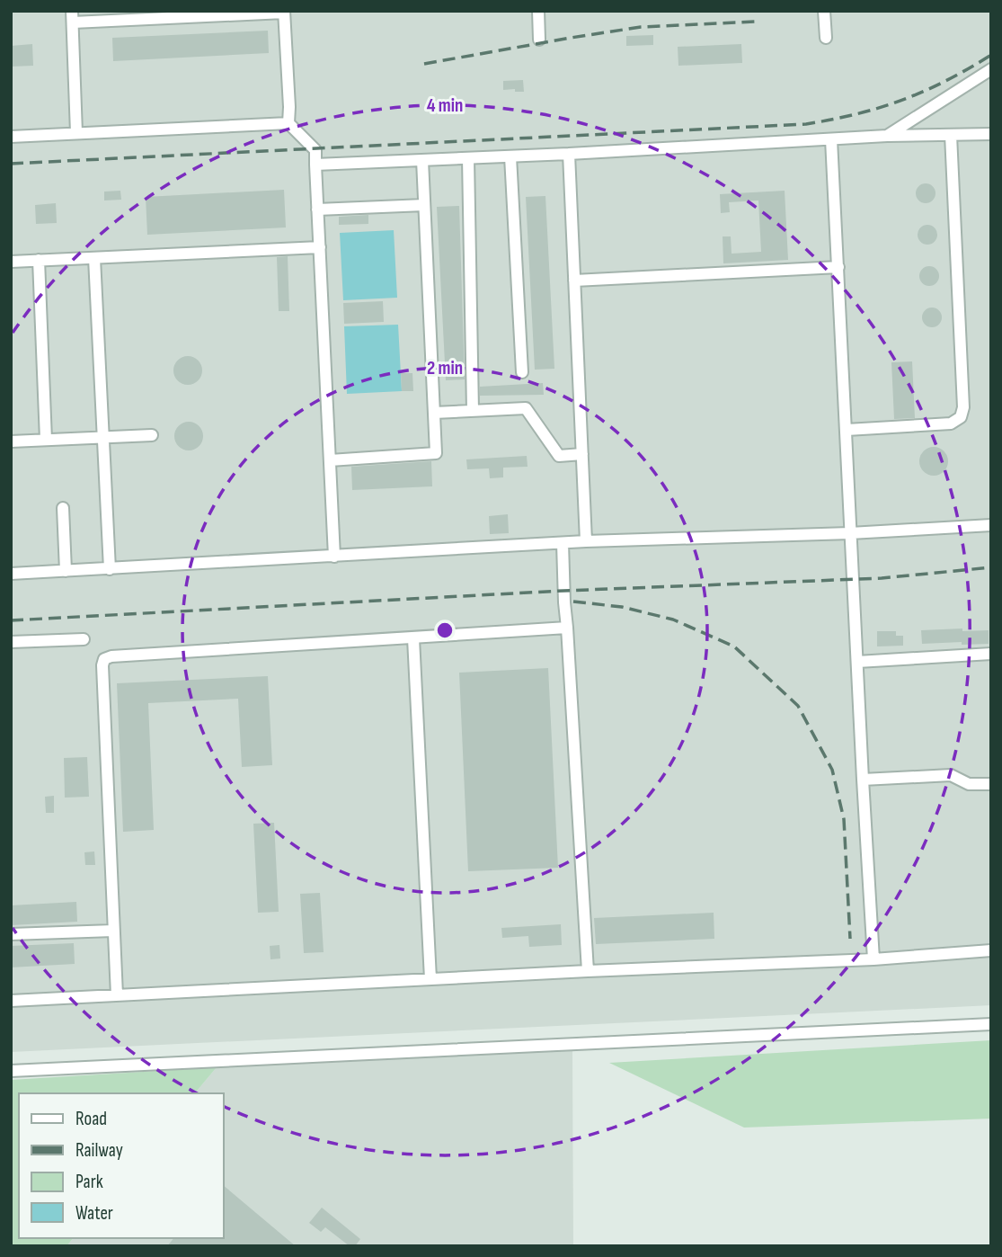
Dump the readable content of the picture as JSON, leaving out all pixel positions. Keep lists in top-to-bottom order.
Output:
{
  "legend": [
    "Road",
    "Railway",
    "Park",
    "Water"
  ],
  "rings": ["4 min", "2 min"]
}
